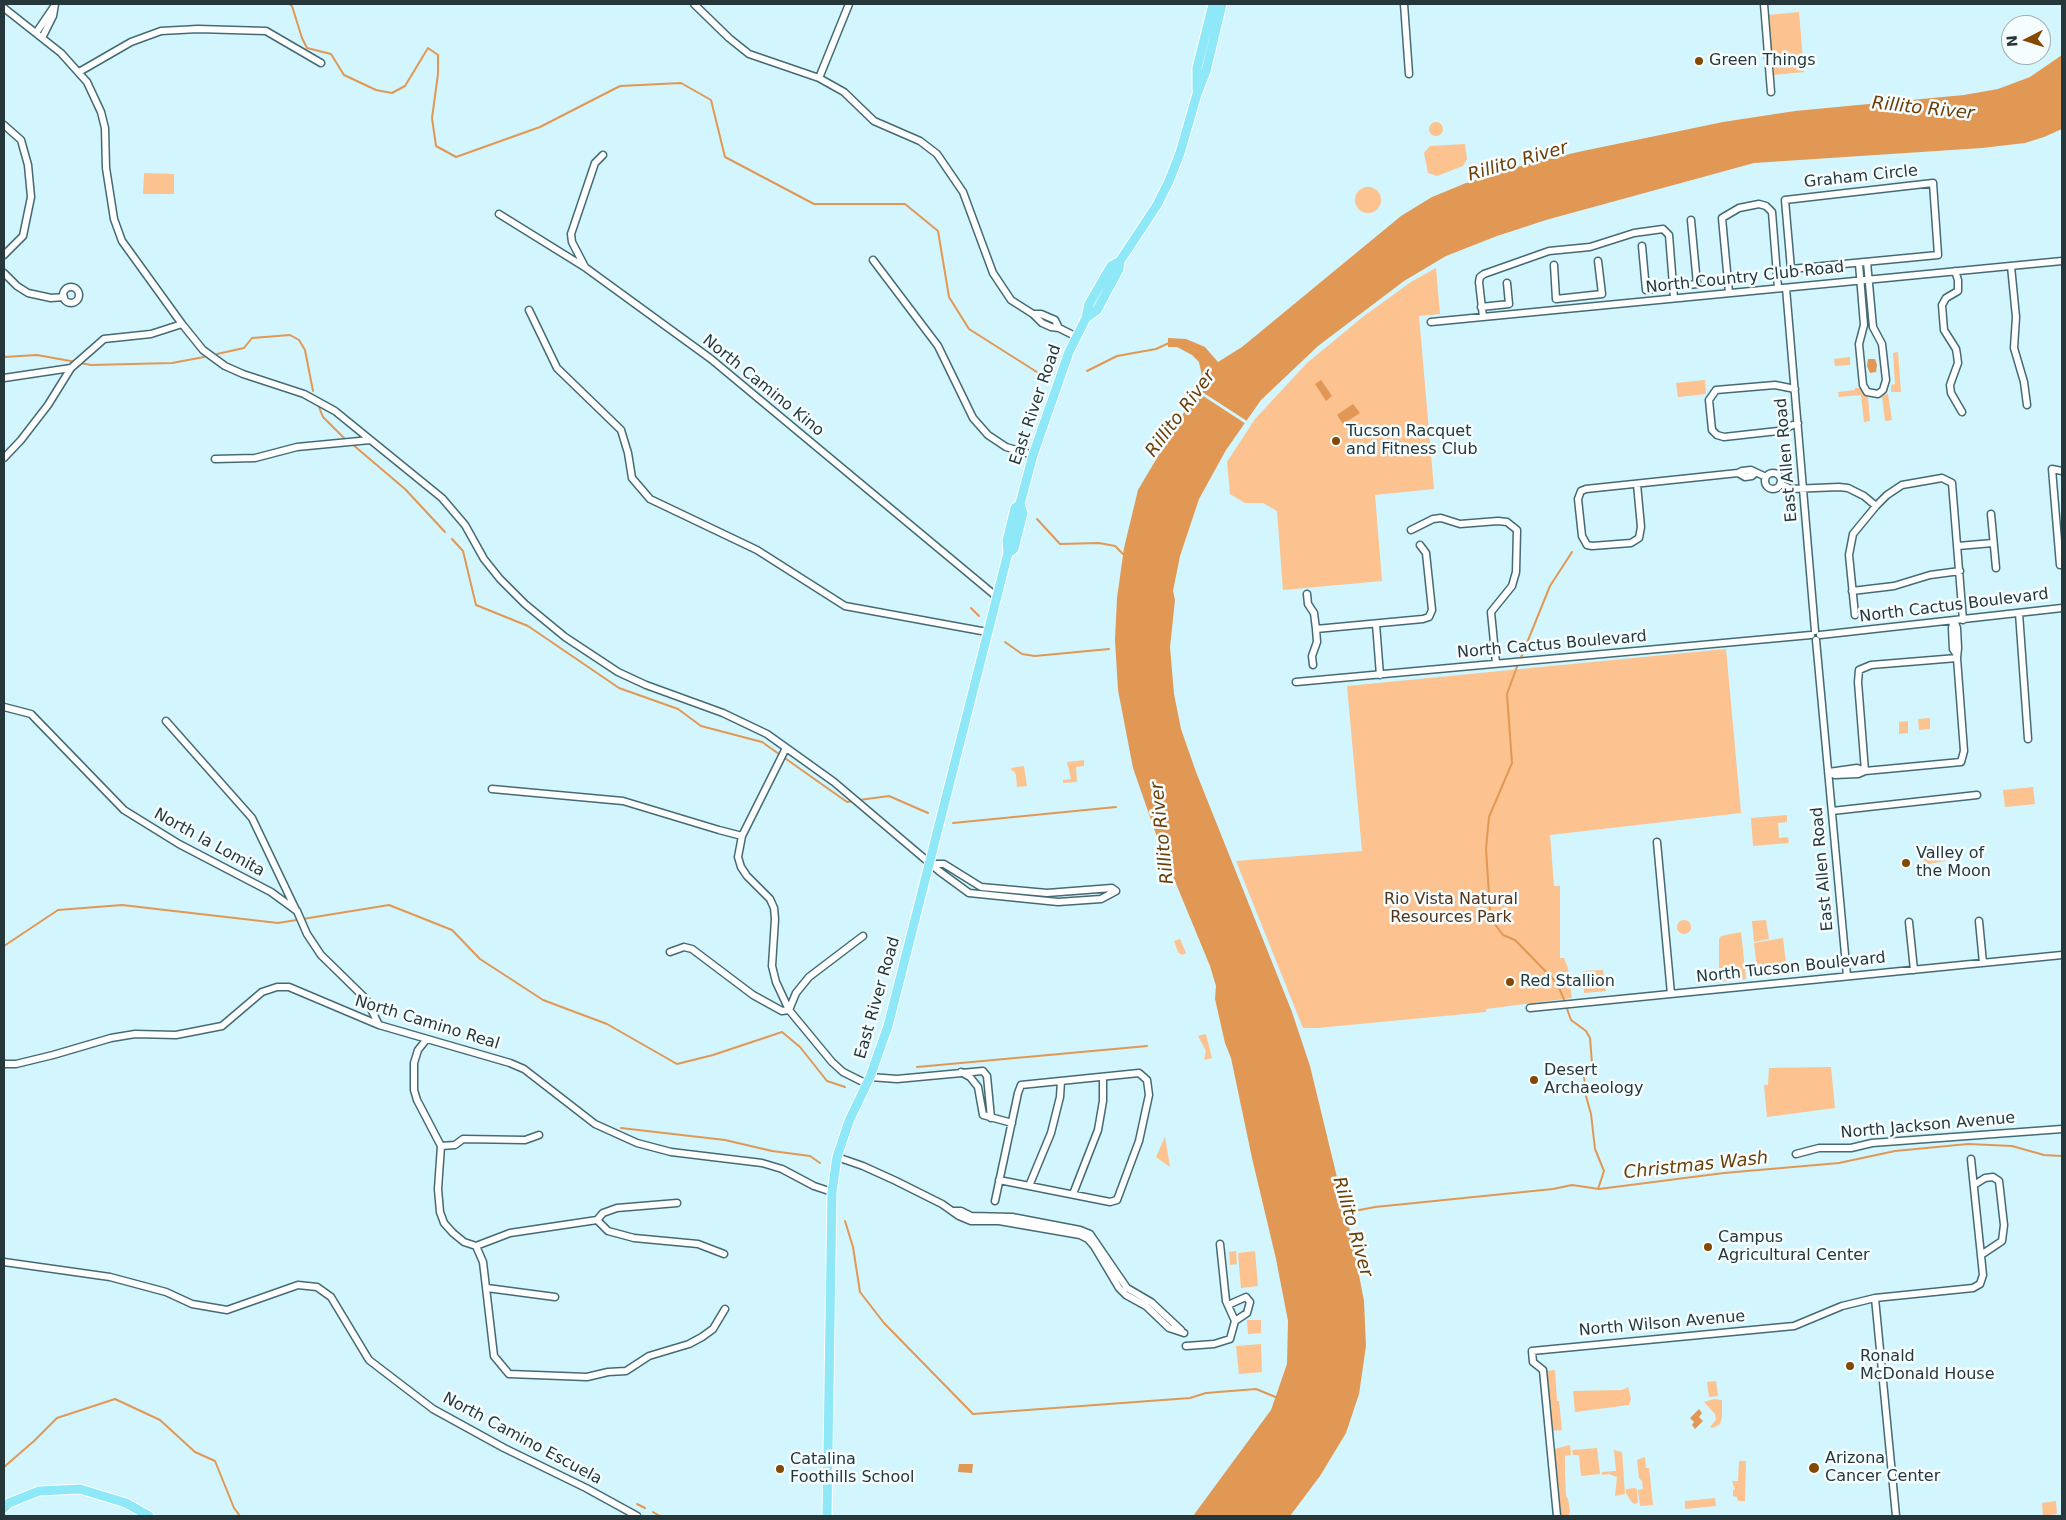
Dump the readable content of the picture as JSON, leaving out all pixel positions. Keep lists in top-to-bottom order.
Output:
{
  "streets": {
    "main road": ["East River Road"],
    "street": [
      "Graham Circle",
      "North Country Club Road",
      "North Camino Kino",
      "East Allen Road",
      "North Cactus Boulevard",
      "North la Lomita",
      "North Tucson Boulevard",
      "North Camino Real",
      "North Jackson Avenue",
      "North Wilson Avenue",
      "North Camino Escuela"
    ]
  },
  "crossings": [
    ["North Country Club Road", "East Allen Road"],
    ["North Camino Kino", "East River Road"],
    ["East River Road", "North Camino Real"],
    ["East Allen Road", "North Cactus Boulevard"],
    ["East Allen Road", "North Tucson Boulevard"],
    ["North la Lomita", "North Camino Real"]
  ],
  "water": ["Rillito River", "Christmas Wash"],
  "parks": ["Rio Vista Natural Resources Park"],
  "places": [
    "Green Things",
    "Tucson Racquet and Fitness Club",
    "Valley of the Moon",
    "Red Stallion",
    "Desert Archaeology",
    "Campus Agricultural Center",
    "Ronald McDonald House",
    "Arizona Cancer Center",
    "Catalina Foothills School"
  ],
  "north": "left"
}
